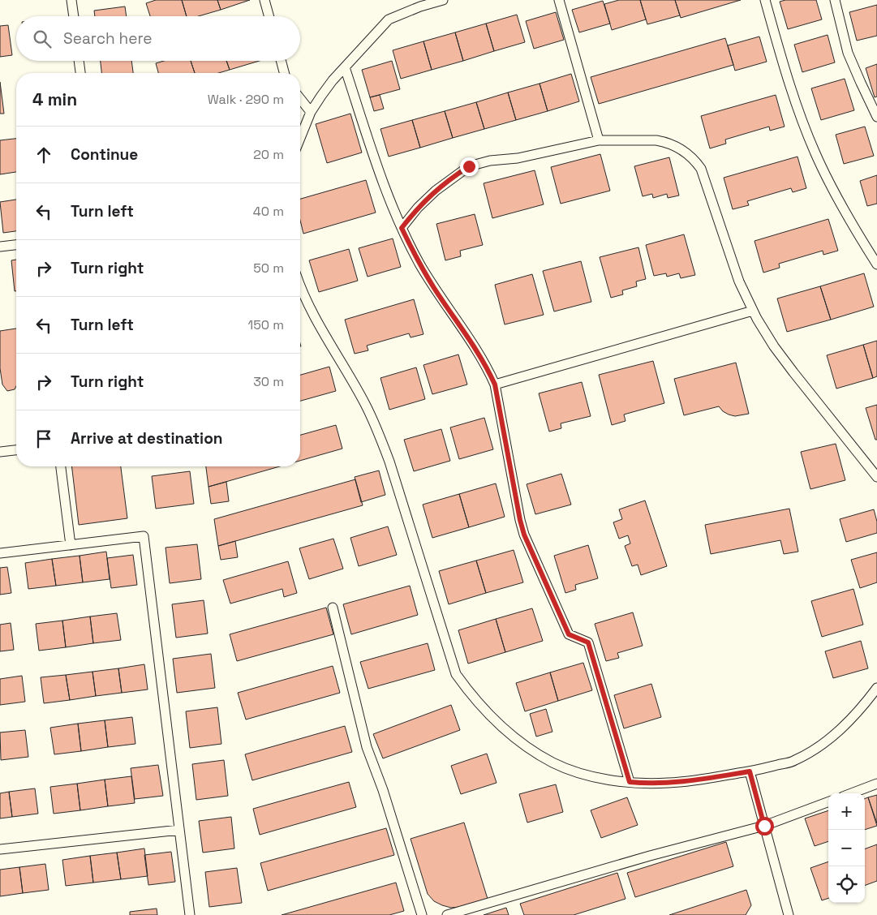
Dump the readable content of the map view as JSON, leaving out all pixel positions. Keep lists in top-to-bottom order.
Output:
{
  "page": {
    "search": "Search here",
    "heading": ["4 min", "Walk · 290 m"],
    "list": [
      ["Continue", "20 m"],
      ["Turn left", "40 m"],
      ["Turn right", "50 m"],
      ["Turn left", "150 m"],
      ["Turn right", "30 m"],
      "Arrive at destination"
    ],
    "map_buttons": ["+", "−"]
  }
}
